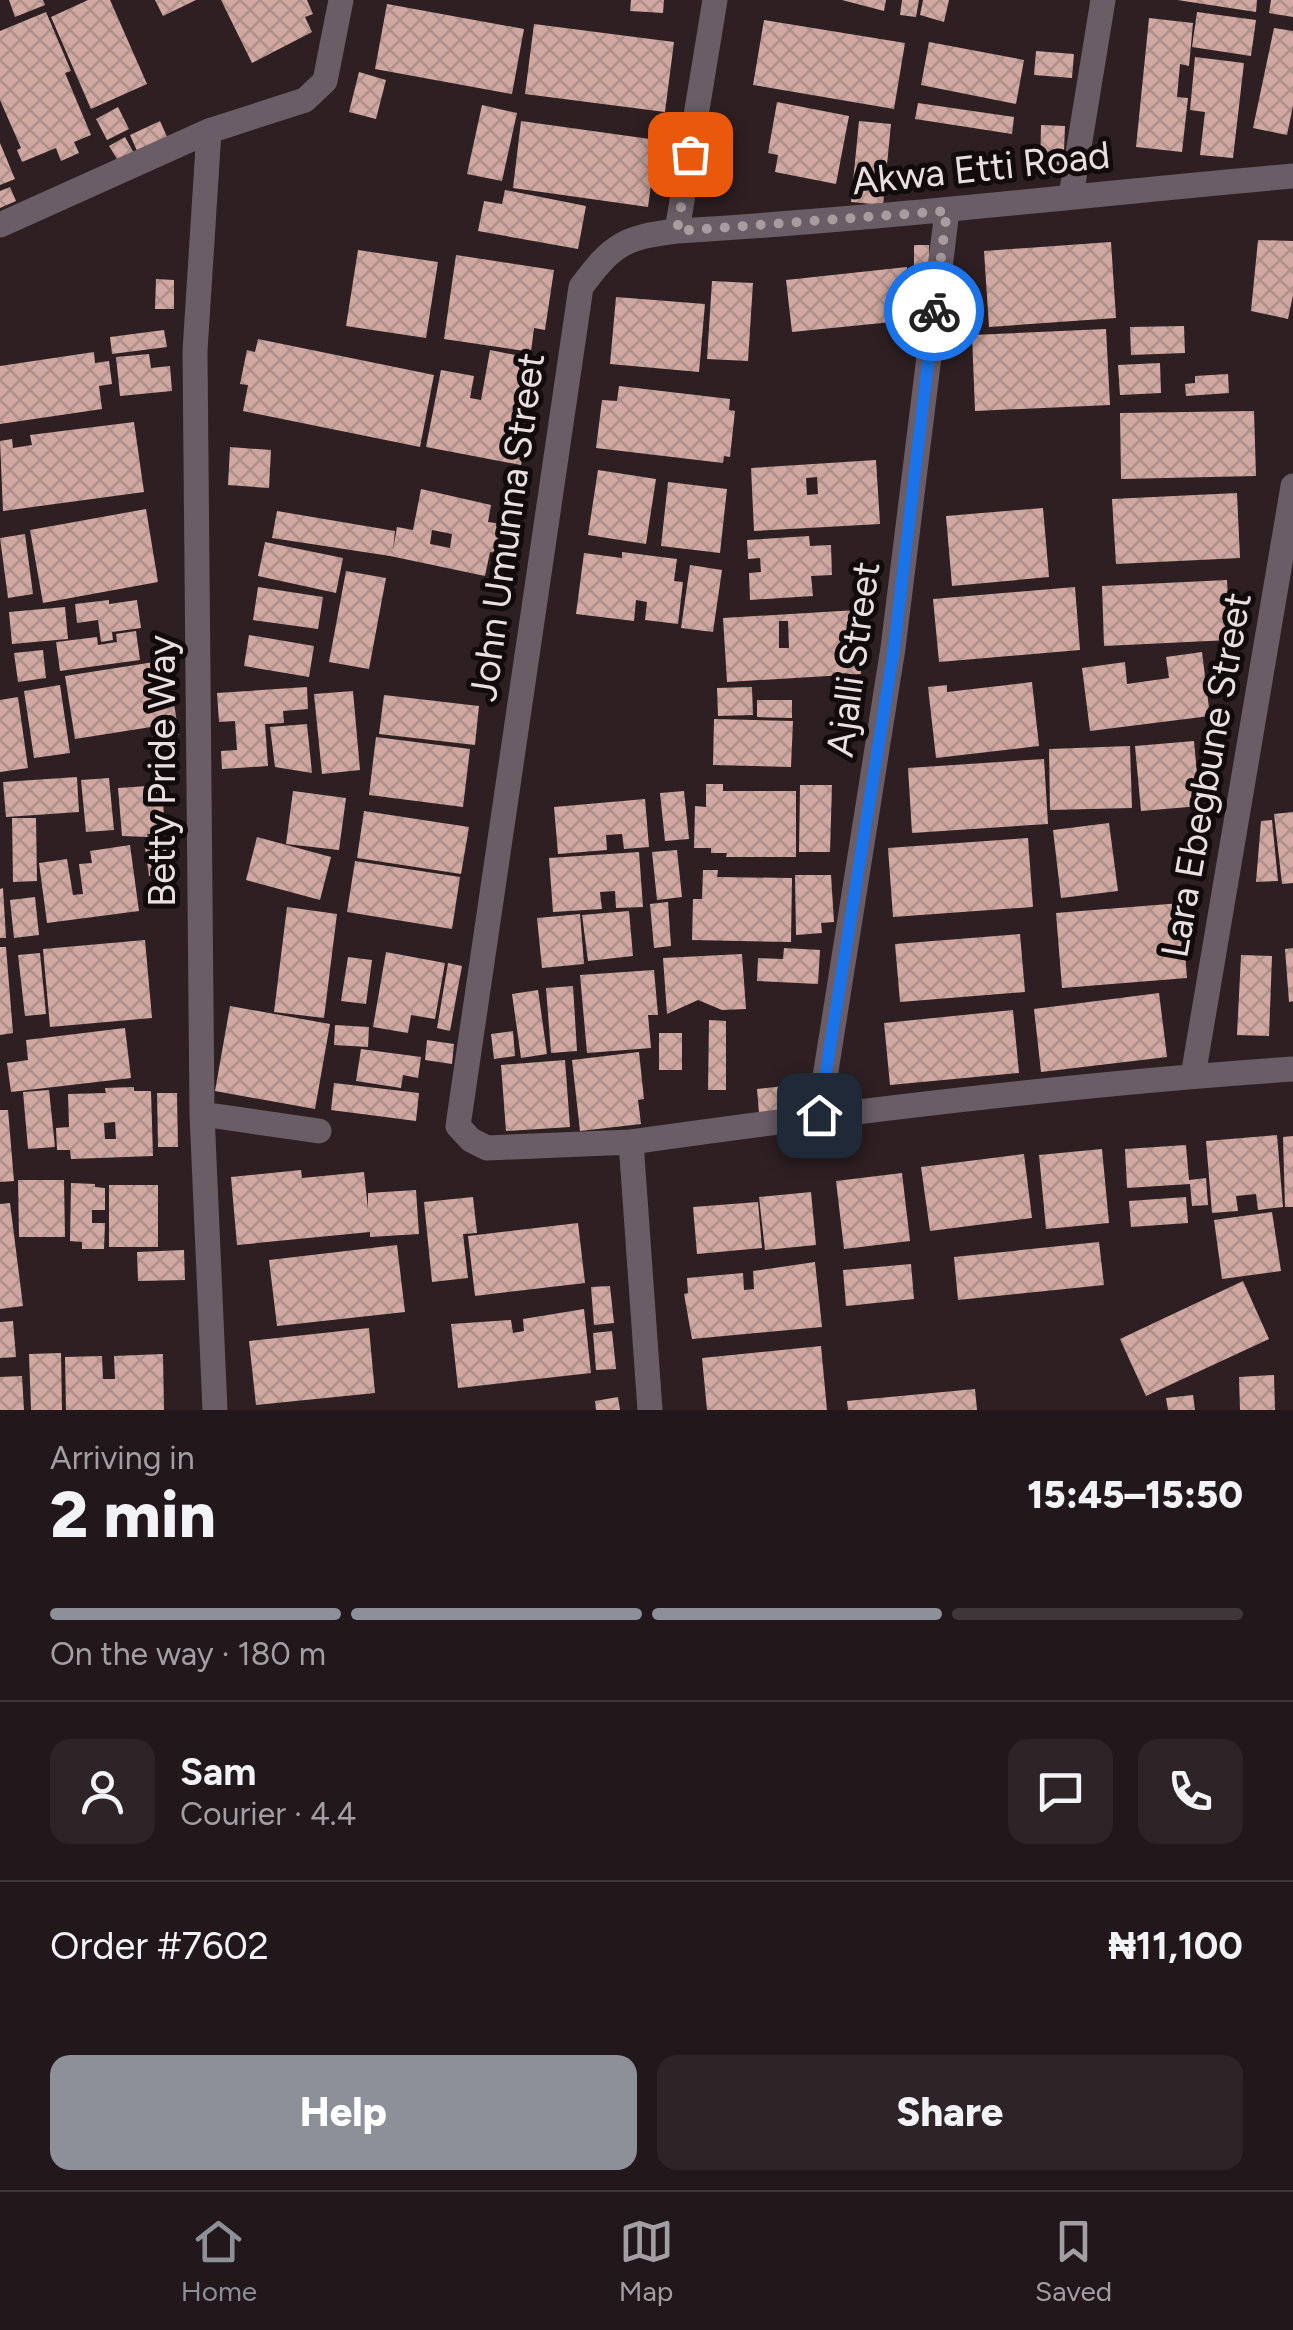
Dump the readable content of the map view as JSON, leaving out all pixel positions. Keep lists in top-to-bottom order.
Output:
{
  "streets": {
    "street": [
      "Akwa Etti Road",
      "John Umunna Street",
      "Ajalli Street",
      "Betty Pride Way",
      "Lara Ebegbune Street"
    ]
  },
  "crossings": [
    ["Akwa Etti Road", "John Umunna Street"],
    ["Akwa Etti Road", "Ajalli Street"]
  ],
  "page": {
    "heading": ["2 min", "Arriving in", "15:45–15:50"],
    "panel": [
      "Sam",
      "Courier · 4.4",
      "Order #7602",
      "₦11,100"
    ],
    "bar": "On the way · 180 m",
    "buttons": ["Help", "Share"],
    "tabs": ["Home", "Map", "Saved"]
  }
}
